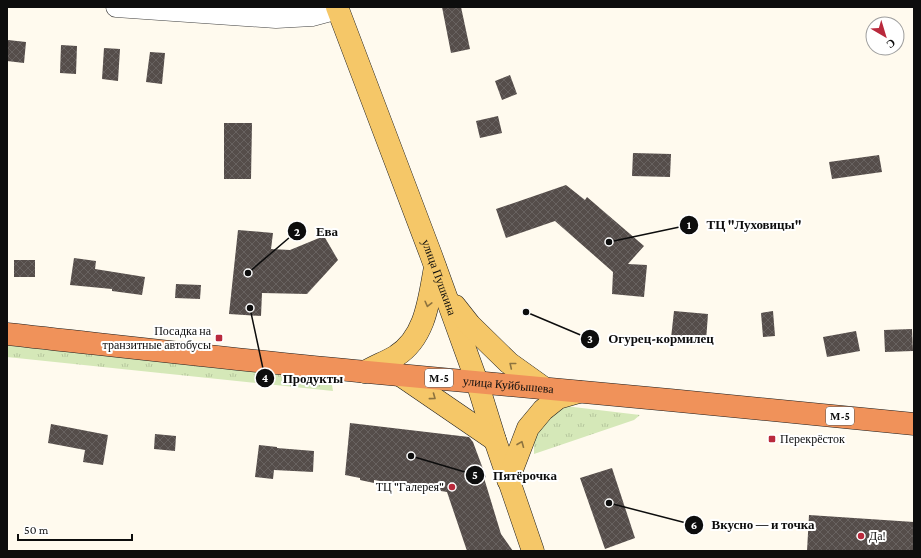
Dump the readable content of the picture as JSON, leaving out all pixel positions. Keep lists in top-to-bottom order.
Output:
{
  "streets": {
    "highway": ["М-5", "улица Куйбышева"],
    "main road": ["улица Пушкина"]
  },
  "crossings": [
    ["улица Пушкина", "улица Куйбышева"]
  ],
  "places": {
    "other": [
      "ТЦ \"Луховицы\"",
      "Ева",
      "Продукты",
      "Огурец-кормилец",
      "Пятёрочка",
      "ТЦ \"Галерея\"",
      "Вкусно — и точка",
      "Да!"
    ],
    "transit": ["Посадка на транзитные автобусы", "Перекрёсток"]
  },
  "scale_bar": "50 m",
  "north": "bottom right"
}
